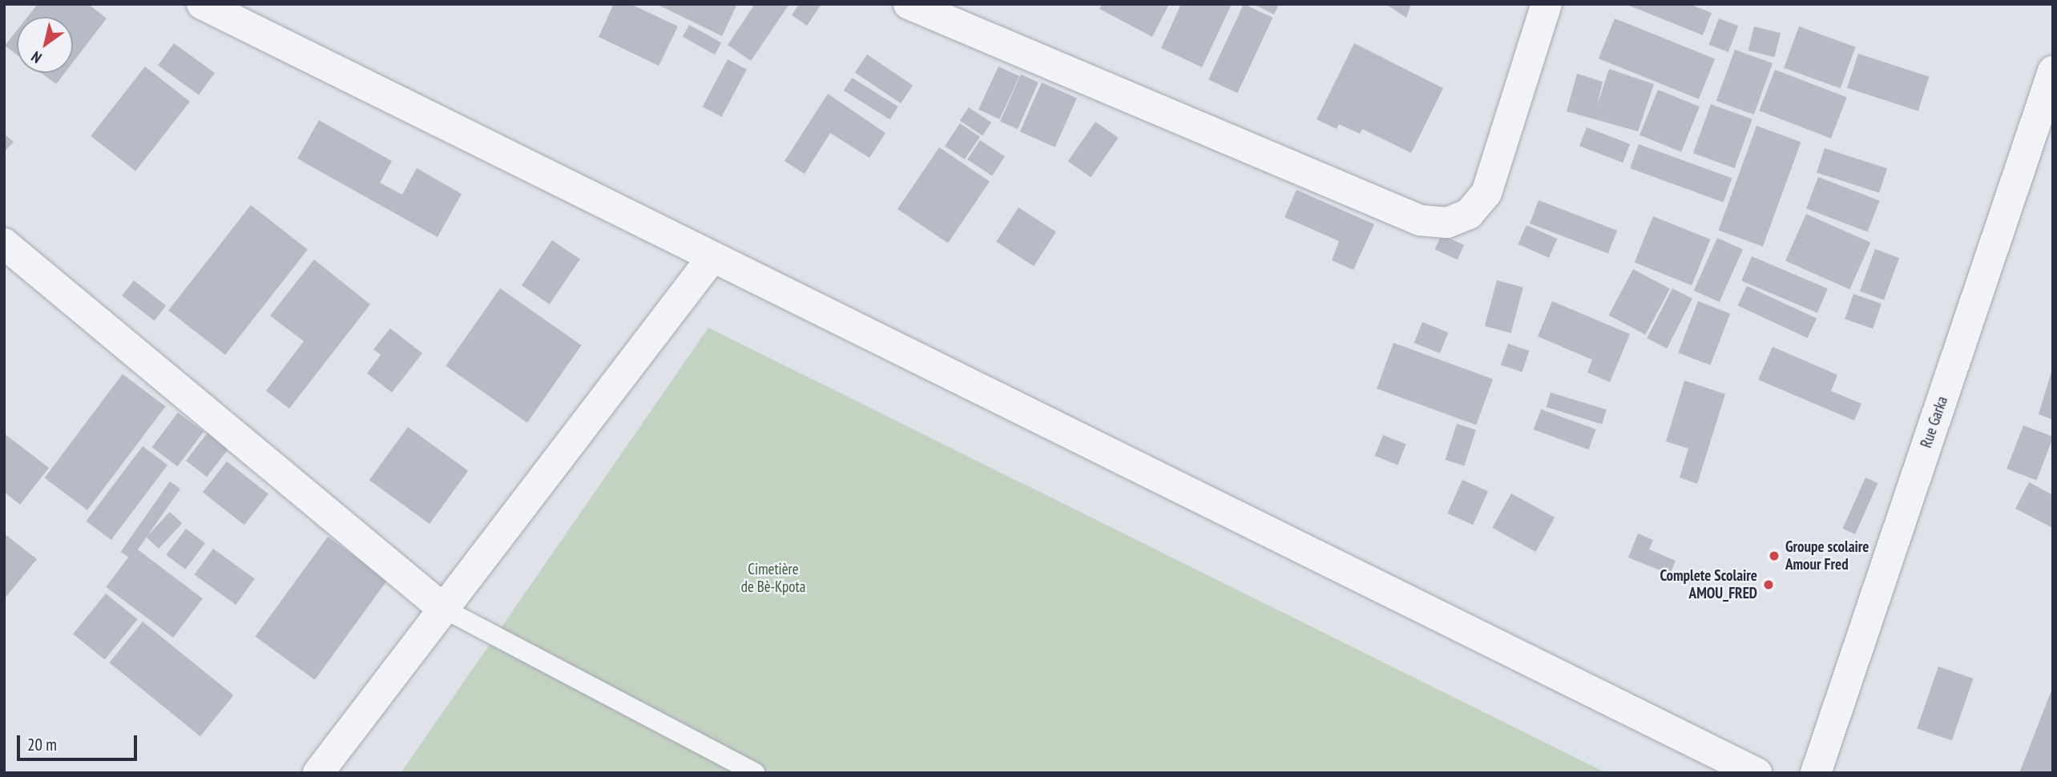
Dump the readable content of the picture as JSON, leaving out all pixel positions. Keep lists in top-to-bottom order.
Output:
{
  "streets": {
    "street": ["Rue Garka"]
  },
  "parks": ["Cimetière de Bè-Kpota"],
  "places": ["Groupe scolaire Amour Fred", "Complete Scolaire AMOU_FRED"],
  "scale_bar": "20 m",
  "north": "bottom left"
}
